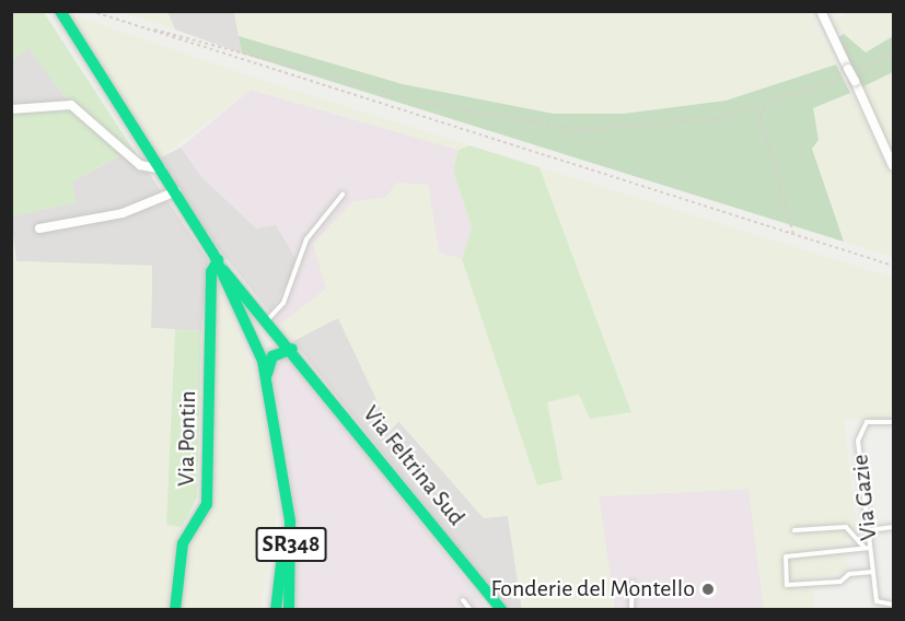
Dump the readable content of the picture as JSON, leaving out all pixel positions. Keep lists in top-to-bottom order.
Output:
{
  "streets": {
    "main road": ["Via Pontin", "Via Feltrina Sud", "SR348"],
    "lane": ["Via Gazie"]
  },
  "crossings": [
    ["Via Pontin", "Via Feltrina Sud"],
    ["Via Pontin", "SR348"],
    ["Via Feltrina Sud", "SR348"]
  ],
  "places": ["Fonderie del Montello"]
}
